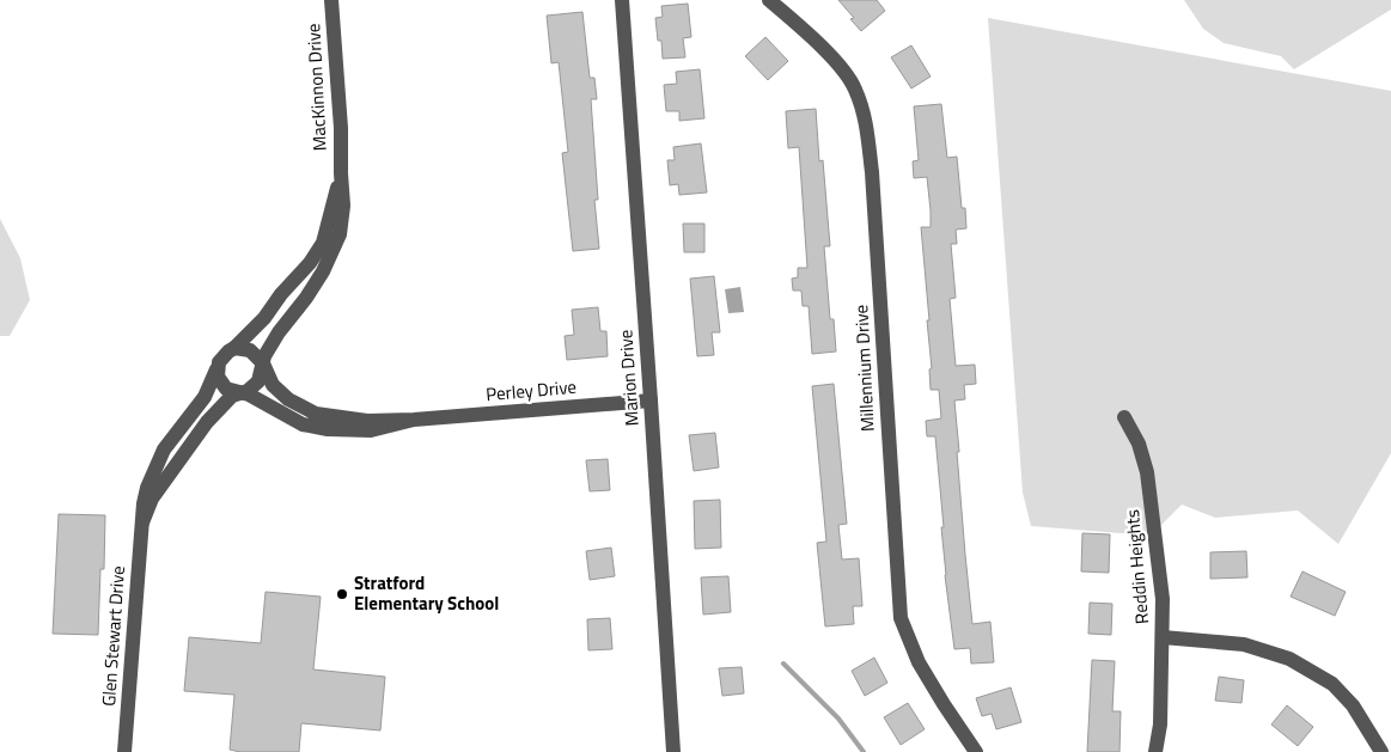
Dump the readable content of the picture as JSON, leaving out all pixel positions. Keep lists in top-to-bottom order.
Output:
{
  "streets": {
    "street": [
      "MacKinnon Drive",
      "Millennium Drive",
      "Marion Drive",
      "Perley Drive",
      "Reddin Heights",
      "Glen Stewart Drive"
    ]
  },
  "crossings": [
    ["MacKinnon Drive", "Perley Drive"],
    ["MacKinnon Drive", "Glen Stewart Drive"],
    ["Marion Drive", "Perley Drive"],
    ["Perley Drive", "Glen Stewart Drive"]
  ],
  "places": ["Stratford Elementary School"]
}
